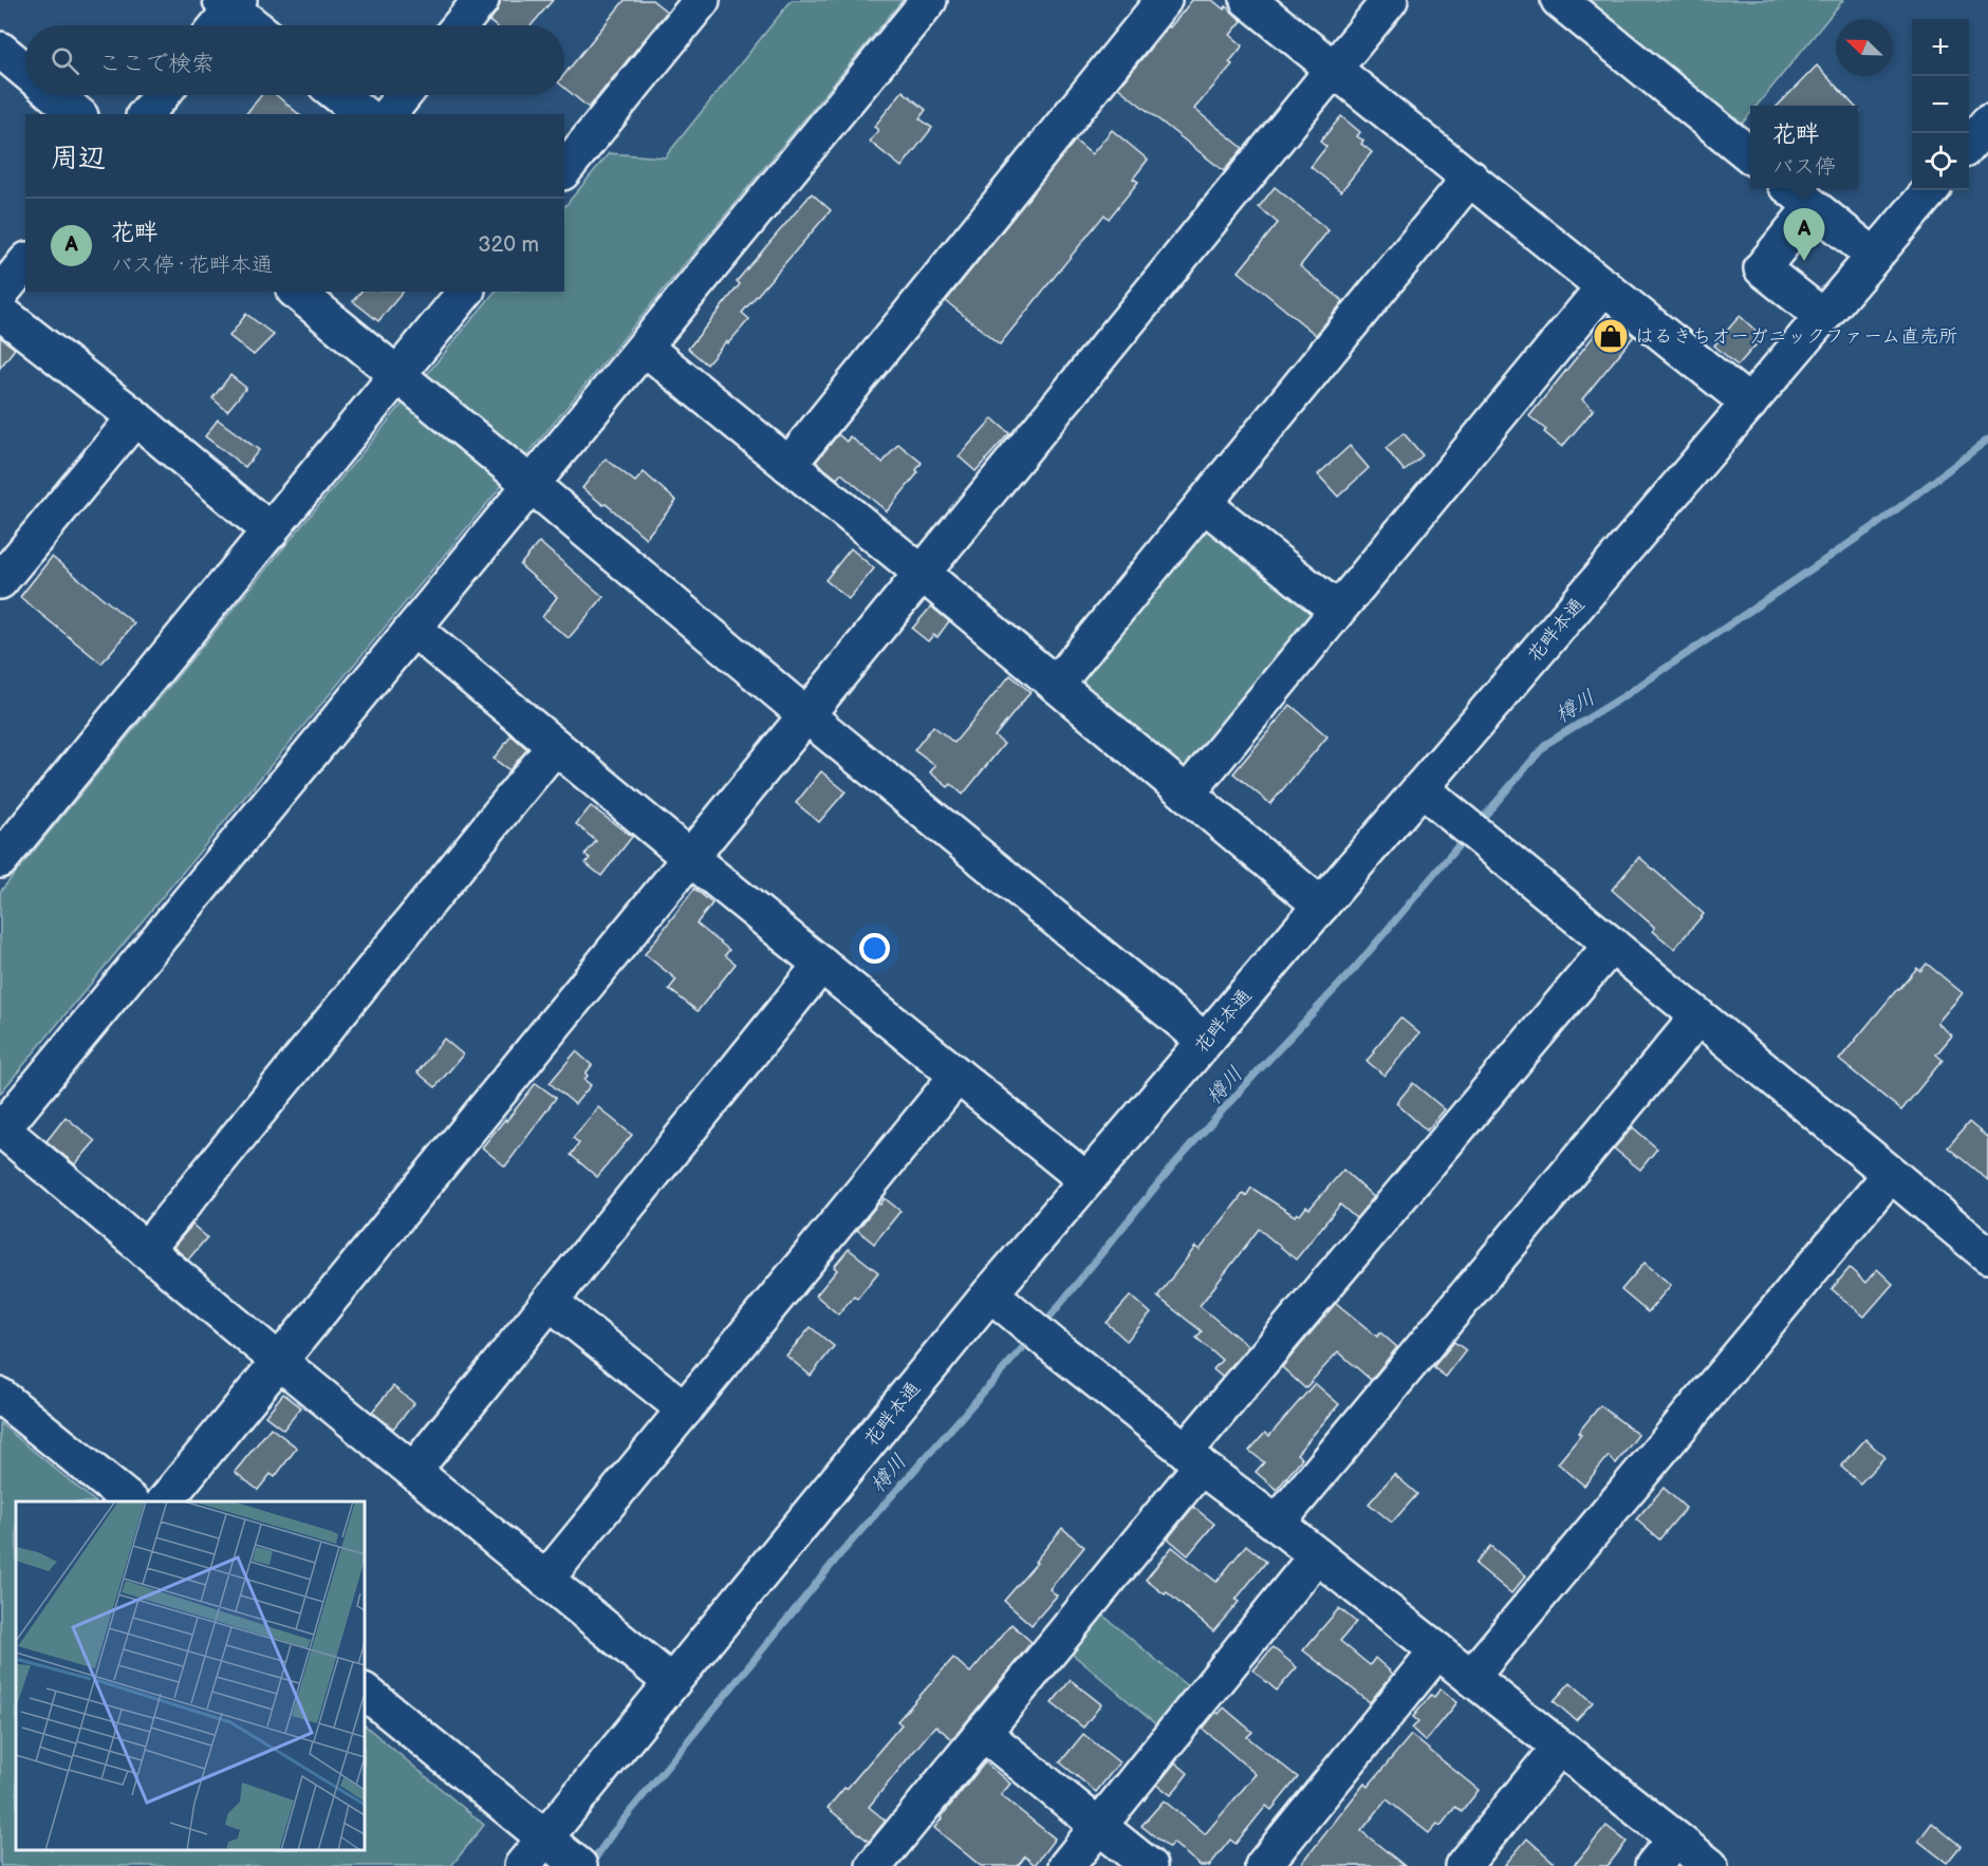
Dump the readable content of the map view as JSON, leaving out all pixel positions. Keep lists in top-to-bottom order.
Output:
{
  "streets": {
    "street": ["花畔本通"]
  },
  "water": ["樽川"],
  "places": {
    "shop": ["はるきちオーガニックファーム直売所"]
  },
  "north": "top left",
  "page": {
    "map_buttons": ["+", "−"],
    "search": "ここで検索",
    "popup": ["花畔", "バス停"],
    "heading": "周辺",
    "list": [
      {
        "mark": "A",
        "name": "花畔",
        "note": "バス停 · 花畔本通",
        "value": "320 m"
      }
    ],
    "pins": "A"
  }
}
